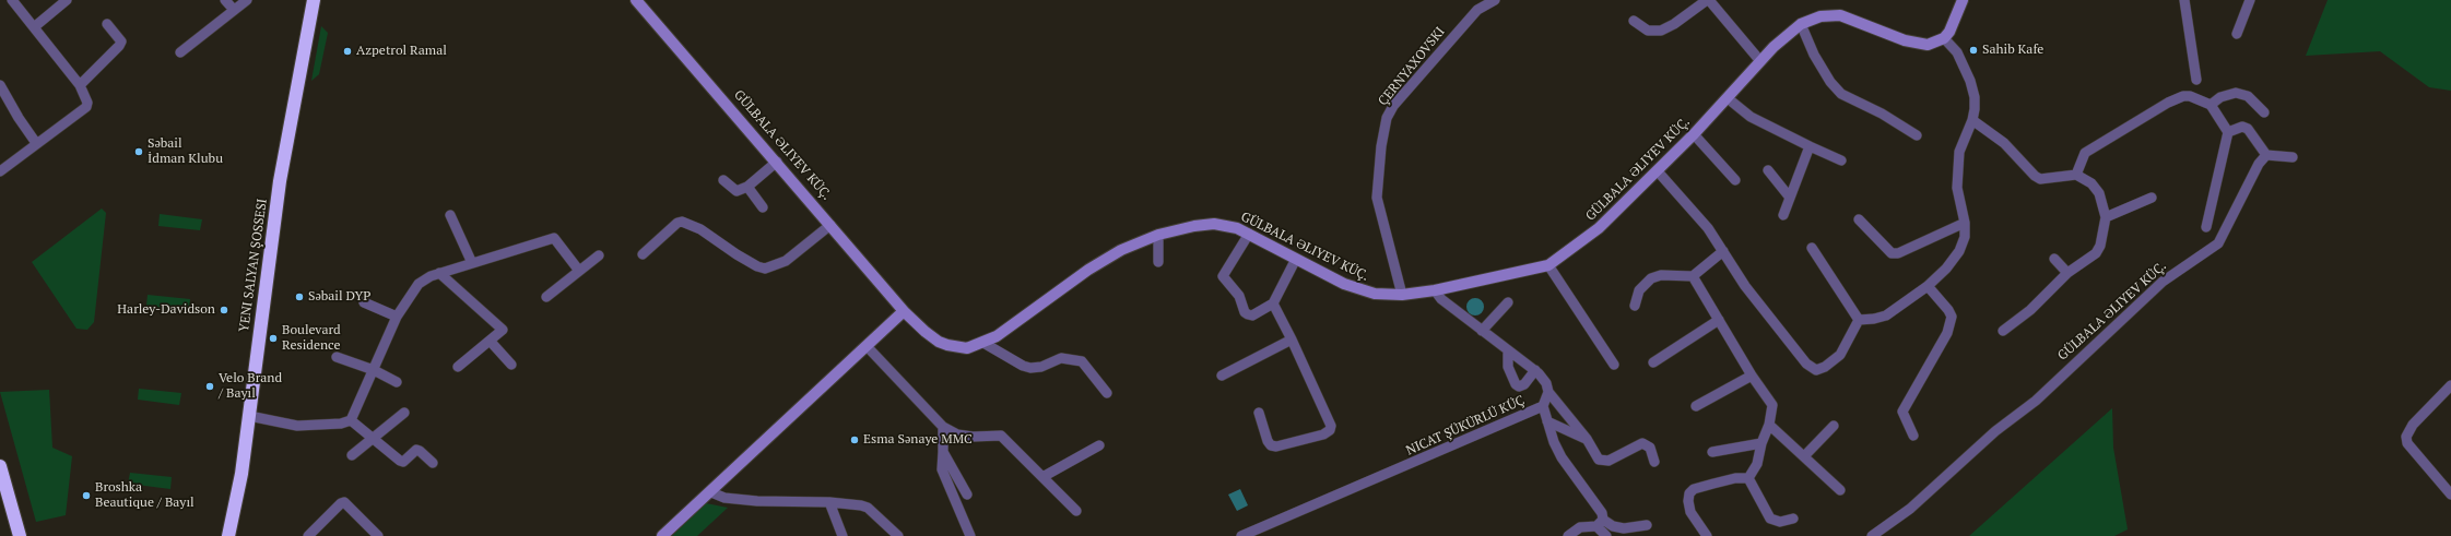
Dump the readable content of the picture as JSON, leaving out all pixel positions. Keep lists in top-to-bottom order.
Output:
{
  "streets": {
    "highway": ["YENI SALYAN ŞOSSESI"],
    "street": ["ÇERNYAXOVSKI", "GÜLBALA ƏLIYEV KÜÇ.", "NICAT ŞÜKÜRLÜ KÜÇ"]
  },
  "crossings": [
    ["ÇERNYAXOVSKI", "GÜLBALA ƏLIYEV KÜÇ."]
  ],
  "places": [
    "Sahib Kafe",
    "Azpetrol Ramal",
    "Səbail İdman Klubu",
    "Səbail DYP",
    "Harley-Davidson",
    "Boulevard Residence",
    "Velo Brand / Bayıl",
    "Esma Sənaye MMC",
    "Broshka Beautique / Bayıl"
  ]
}
